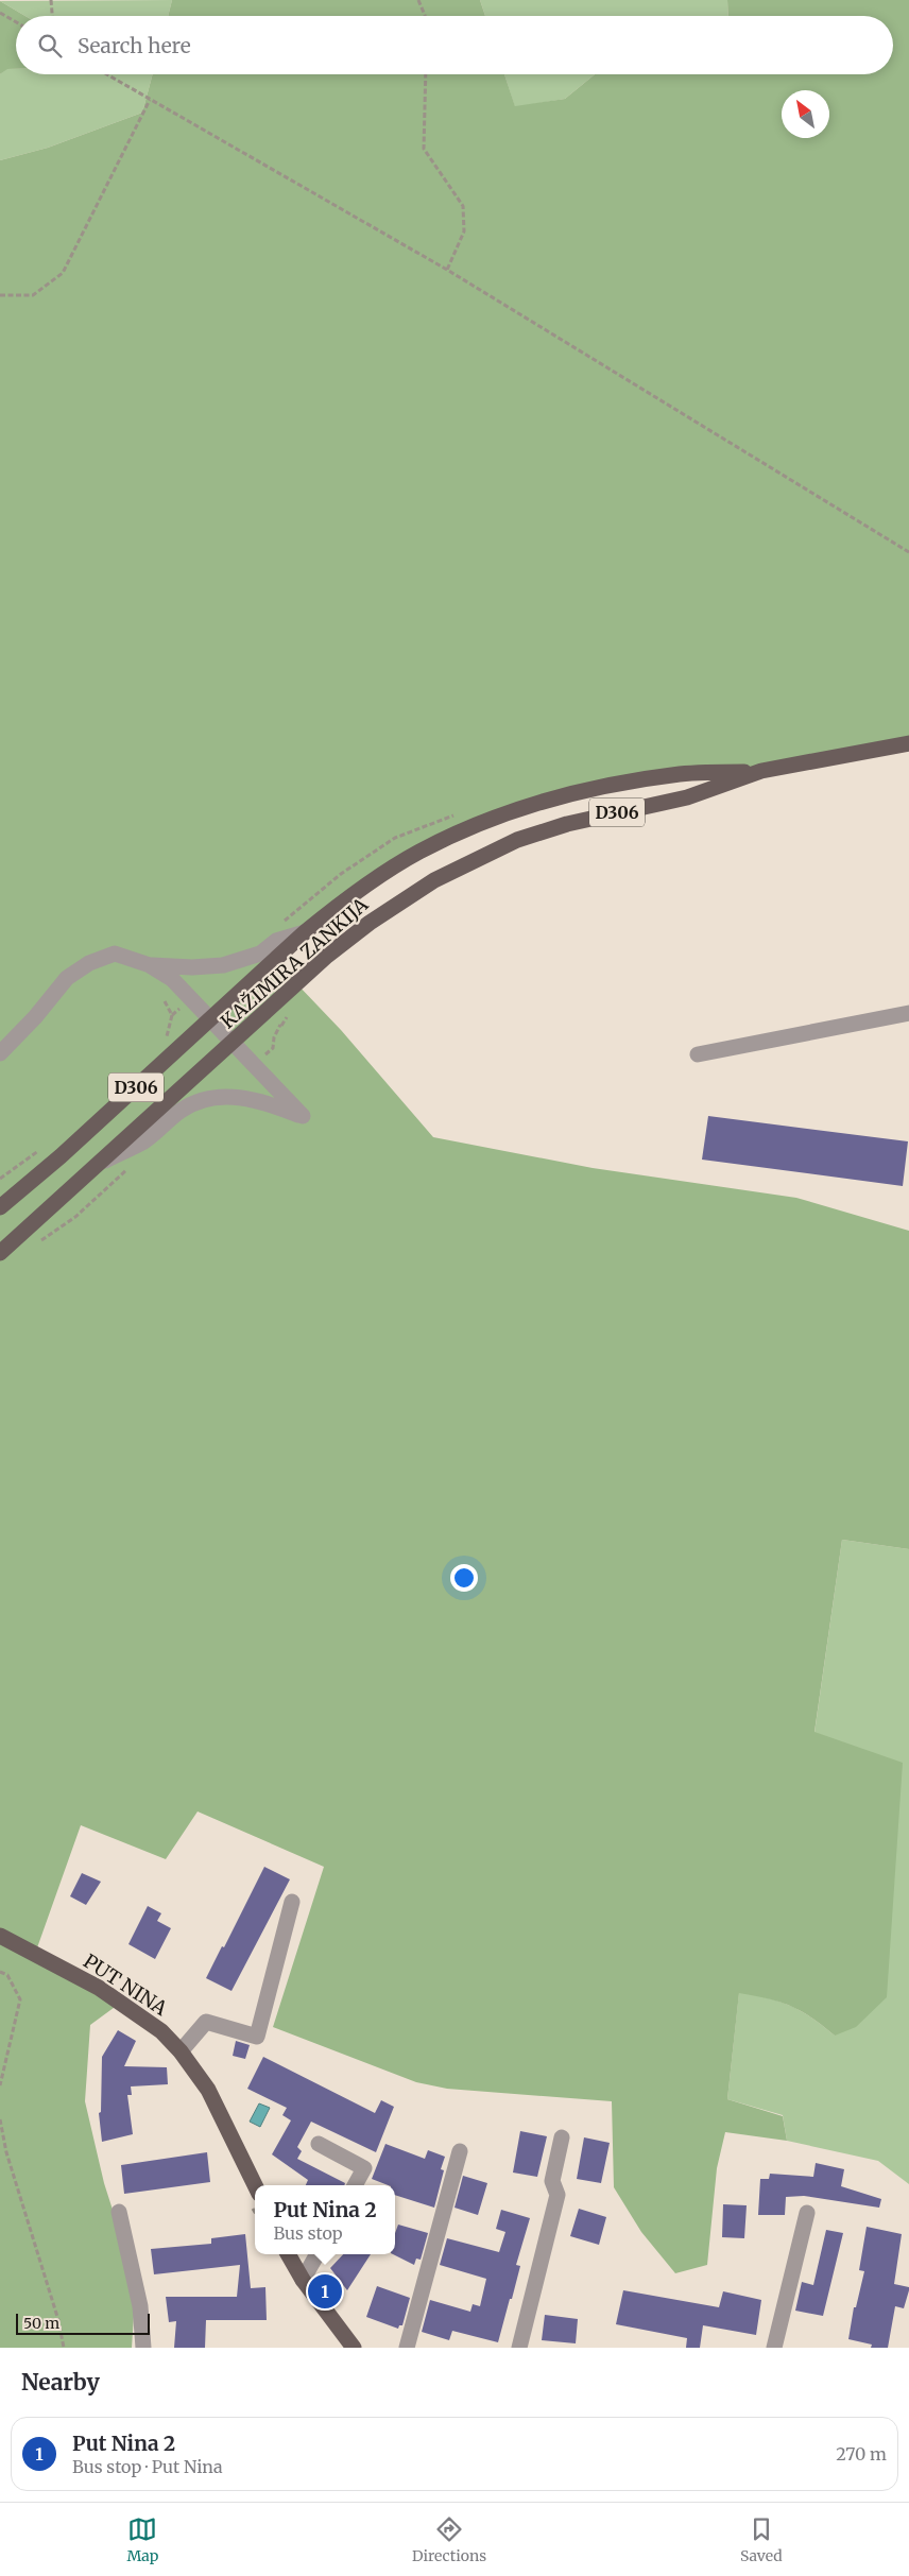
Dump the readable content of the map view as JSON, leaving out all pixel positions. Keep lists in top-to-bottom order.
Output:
{
  "streets": {
    "main road": ["D306", "KAŽIMIRA ZANKIJA", "PUT NINA"]
  },
  "scale_bar": "50 m",
  "north": "top left",
  "page": {
    "search": "Search here",
    "popup": ["Put Nina 2", "Bus stop"],
    "pins": "1",
    "scale": "50 m",
    "heading": "Nearby",
    "list": [
      {
        "mark": "1",
        "name": "Put Nina 2",
        "note": "Bus stop · Put Nina",
        "value": "270 m"
      }
    ],
    "nav": ["Map", "Directions", "Saved"]
  }
}
